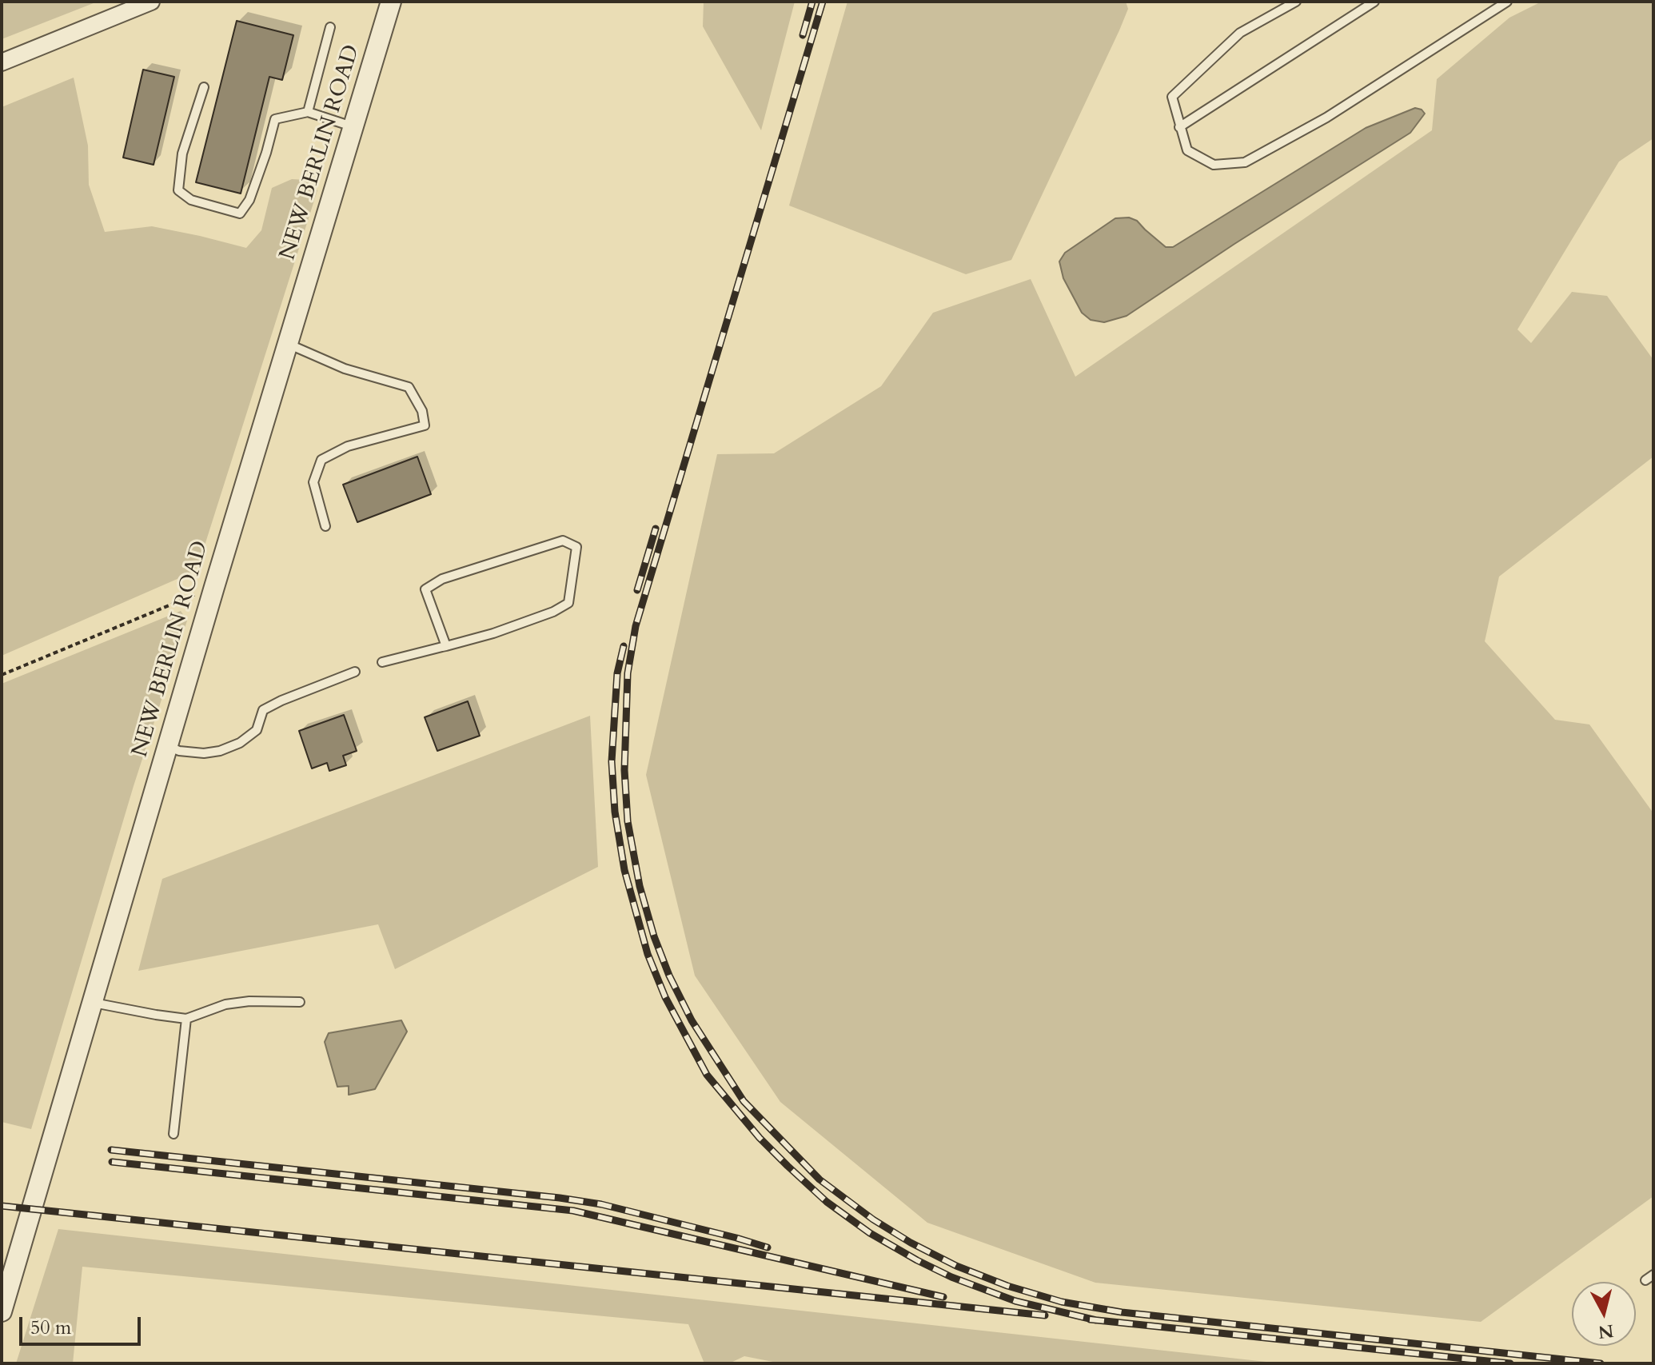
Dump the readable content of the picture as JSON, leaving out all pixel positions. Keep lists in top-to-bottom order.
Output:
{
  "streets": {
    "street": ["NEW BERLIN ROAD"]
  },
  "scale_bar": "50 m",
  "north": "bottom"
}
